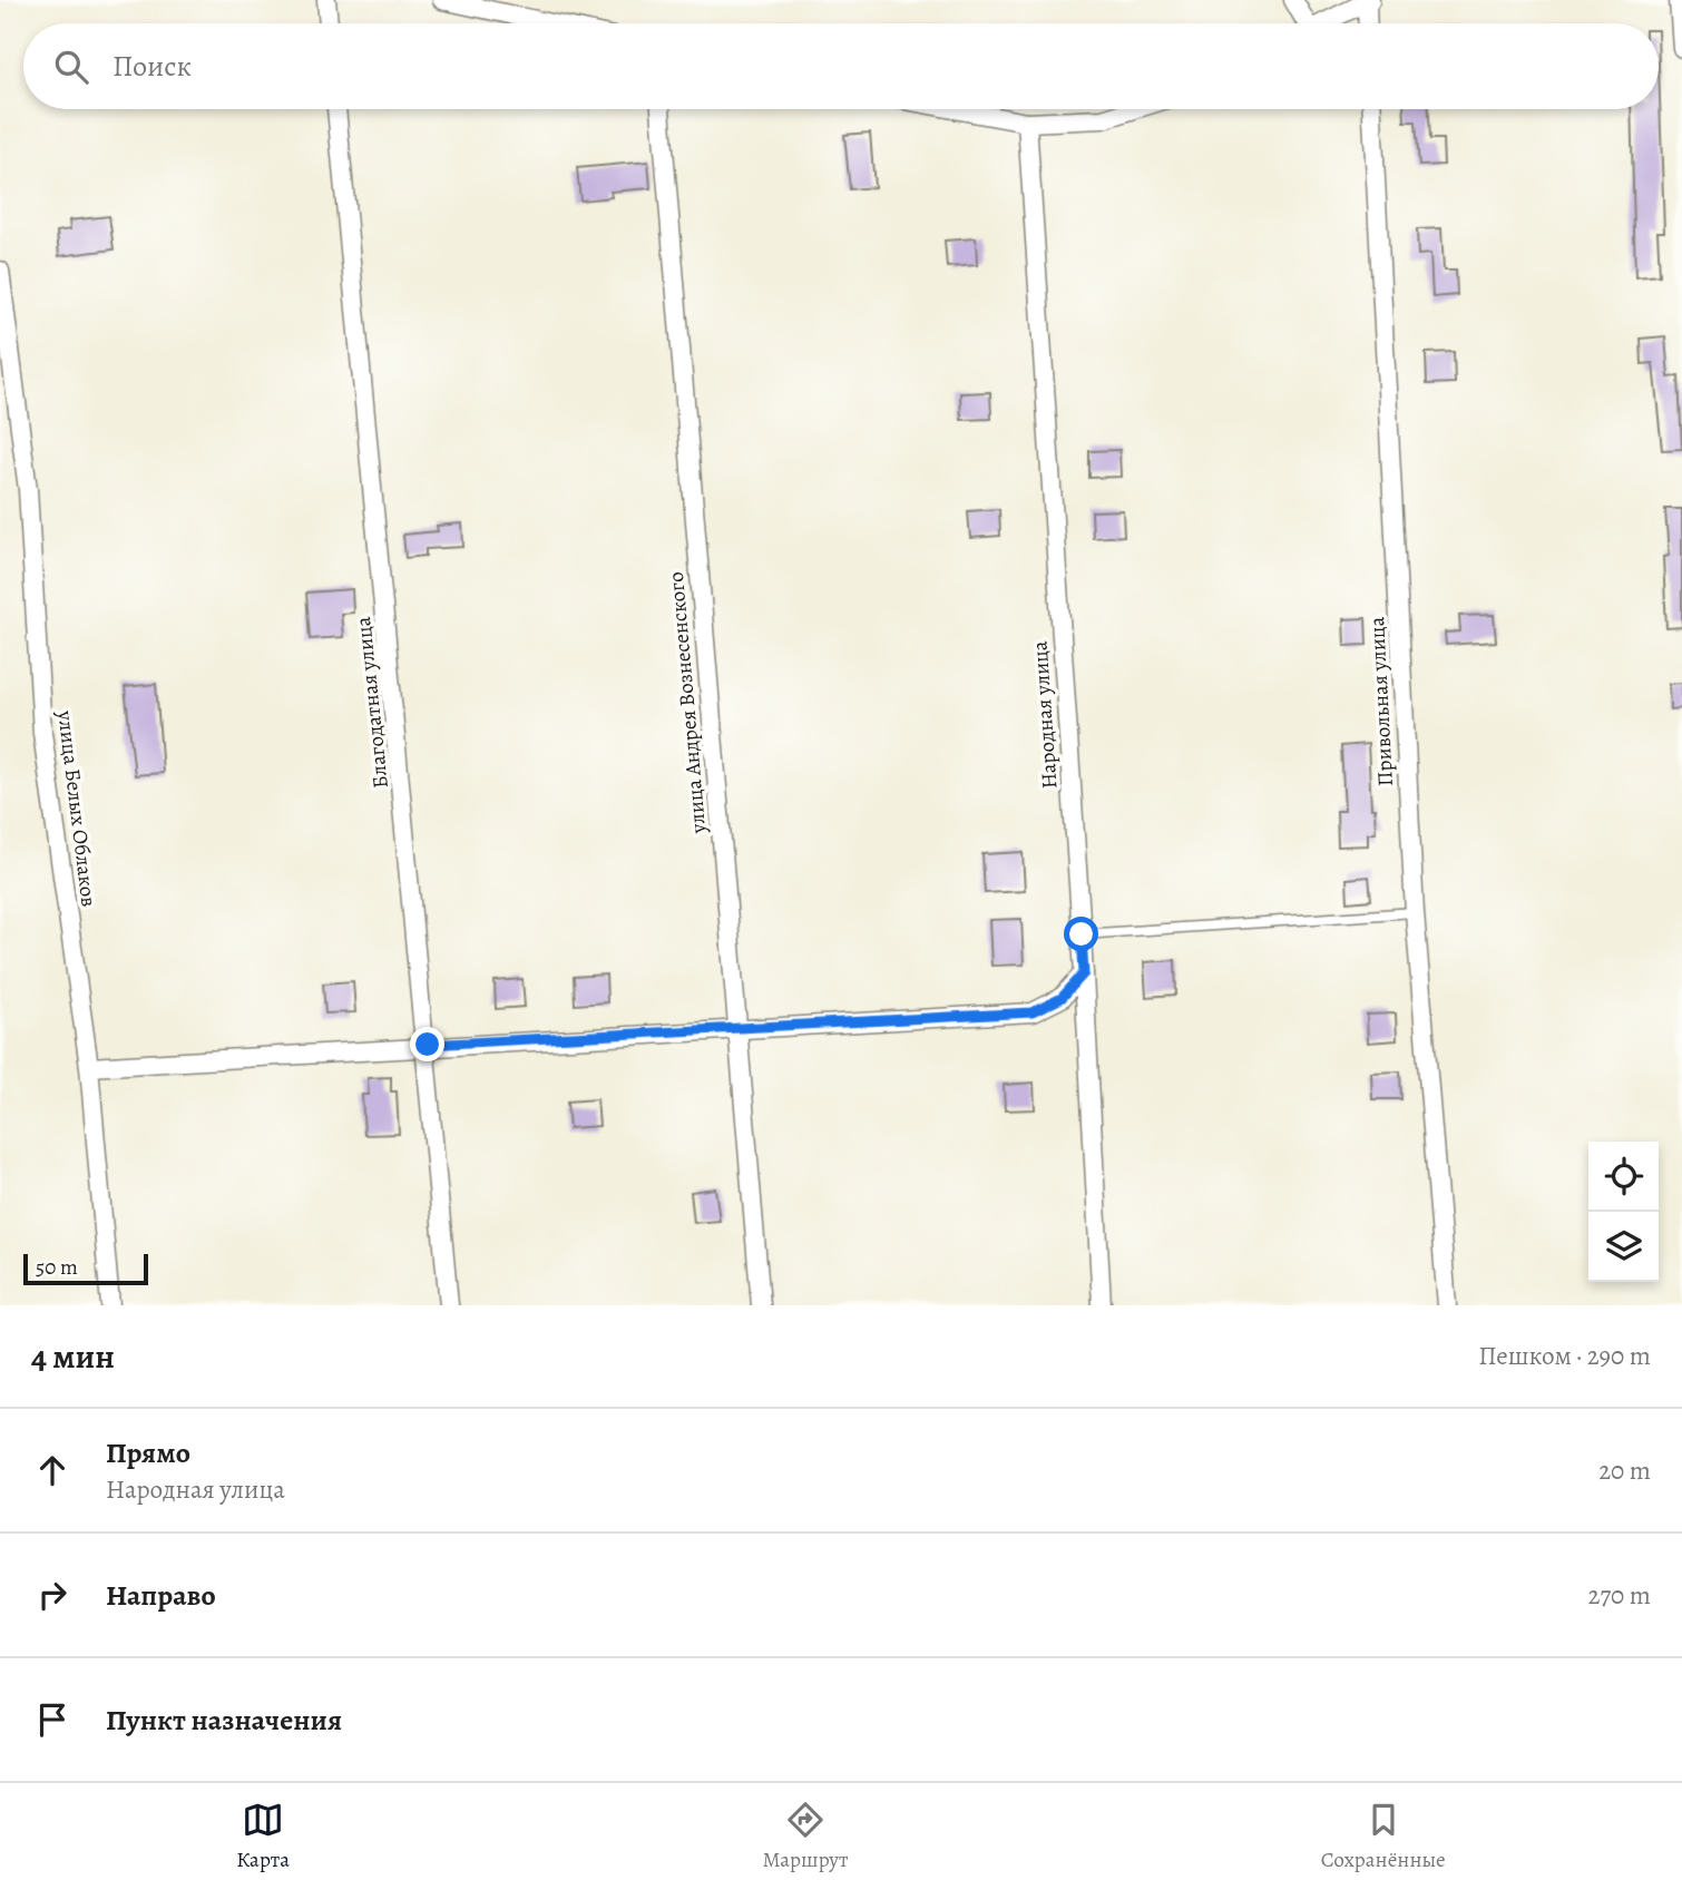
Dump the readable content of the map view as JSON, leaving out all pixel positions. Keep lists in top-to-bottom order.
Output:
{
  "streets": {
    "street": [
      "Привольная улица",
      "Благодатная улица",
      "улица Андрея Вознесенского",
      "Народная улица",
      "улица Белых Облаков"
    ]
  },
  "scale_bar": "50 m",
  "page": {
    "search": "Поиск",
    "scale": "50 m",
    "heading": ["4 мин", "Пешком · 290 m"],
    "list": [
      ["Прямо", "Народная улица", "20 m"],
      ["Направо", "270 m"],
      "Пункт назначения"
    ],
    "nav": ["Карта", "Маршрут", "Сохранённые"]
  }
}
